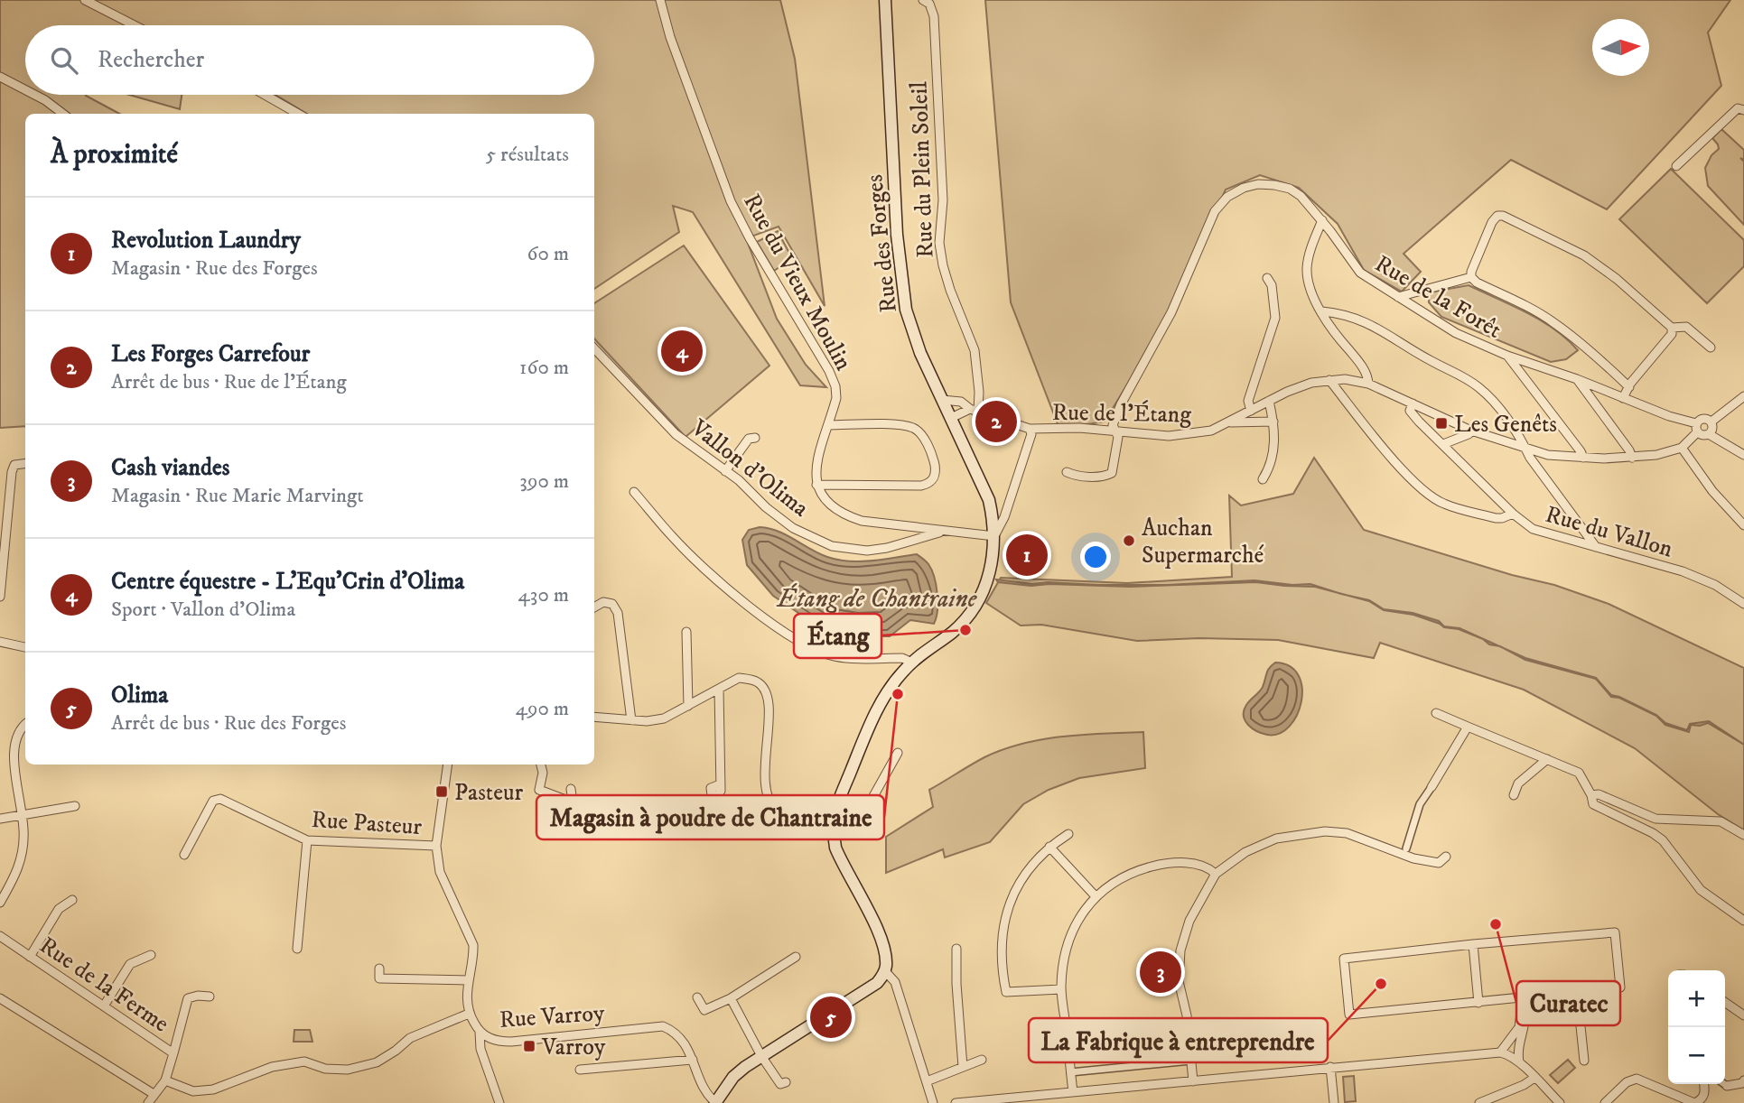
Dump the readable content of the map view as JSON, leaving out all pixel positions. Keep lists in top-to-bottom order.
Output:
{
  "streets": {
    "main road": ["Rue des Forges"],
    "street": [
      "Rue du Plein Soleil",
      "Rue du Vieux Moulin",
      "Rue de la Forêt",
      "Rue de l'Étang",
      "Vallon d'Olima",
      "Rue du Vallon",
      "Rue Pasteur",
      "Rue de la Ferme",
      "Rue Varroy"
    ]
  },
  "crossings": [
    ["Rue du Plein Soleil", "Rue de l'Étang"],
    ["Rue des Forges", "Rue de l'Étang"],
    ["Rue des Forges", "Vallon d'Olima"],
    ["Rue de la Forêt", "Rue de l'Étang"],
    ["Rue de l'Étang", "Rue du Vallon"],
    ["Rue Pasteur", "Rue Varroy"]
  ],
  "water": ["Étang de Chantraine"],
  "places": {
    "transit": ["Les Genêts", "Pasteur", "Varroy"],
    "other": [
      "Auchan Supermarché",
      "Étang",
      "Magasin à poudre de Chantraine",
      "Curatec",
      "La Fabrique à entreprendre"
    ]
  },
  "north": "right",
  "page": {
    "search": "Rechercher",
    "heading": ["À proximité", "5 résultats"],
    "list": [
      {
        "mark": "1",
        "name": "Revolution Laundry",
        "note": "Magasin · Rue des Forges",
        "value": "60 m"
      },
      {
        "mark": "2",
        "name": "Les Forges Carrefour",
        "note": "Arrêt de bus · Rue de l'Étang",
        "value": "160 m"
      },
      {
        "mark": "3",
        "name": "Cash viandes",
        "note": "Magasin · Rue Marie Marvingt",
        "value": "390 m"
      },
      {
        "mark": "4",
        "name": "Centre équestre - L'Equ'Crin d'Olima",
        "note": "Sport · Vallon d'Olima",
        "value": "430 m"
      },
      {
        "mark": "5",
        "name": "Olima",
        "note": "Arrêt de bus · Rue des Forges",
        "value": "490 m"
      }
    ],
    "pins": [
      "4",
      "2",
      "1",
      "3",
      "5"
    ],
    "map_buttons": ["+", "−"]
  }
}
